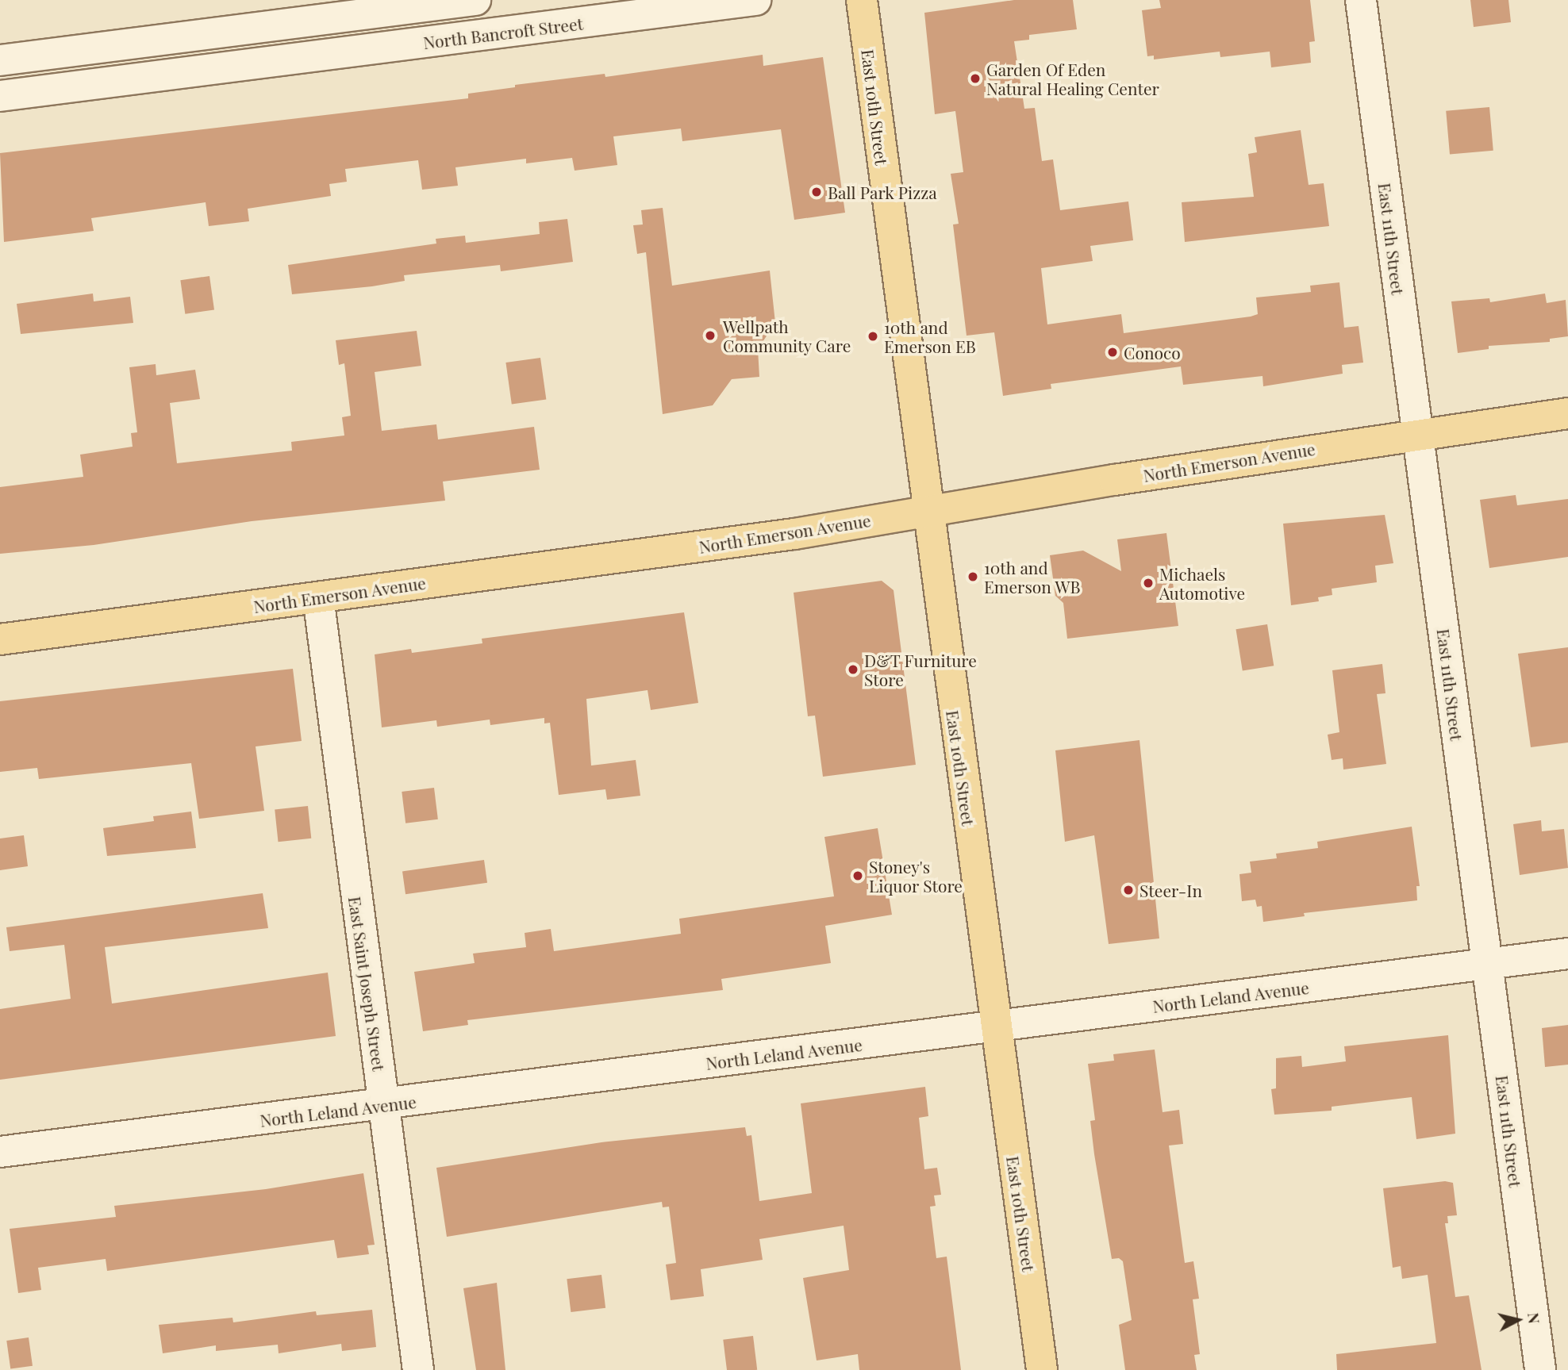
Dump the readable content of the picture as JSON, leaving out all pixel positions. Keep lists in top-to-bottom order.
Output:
{
  "streets": {
    "main road": ["East 10th Street", "North Emerson Avenue"],
    "street": [
      "North Bancroft Street",
      "East 11th Street",
      "East Saint Joseph Street",
      "North Leland Avenue"
    ]
  },
  "crossings": [
    ["East 10th Street", "North Emerson Avenue"],
    ["East 10th Street", "North Leland Avenue"],
    ["East 11th Street", "North Emerson Avenue"],
    ["East 11th Street", "North Leland Avenue"],
    ["North Emerson Avenue", "East Saint Joseph Street"],
    ["East Saint Joseph Street", "North Leland Avenue"]
  ],
  "places": [
    "Garden Of Eden Natural Healing Center",
    "Ball Park Pizza",
    "Wellpath Community Care",
    "10th and Emerson EB",
    "Conoco",
    "10th and Emerson WB",
    "Michaels Automotive",
    "D&T Furniture Store",
    "Stoney's Liquor Store",
    "Steer-In"
  ],
  "north": "right"
}
